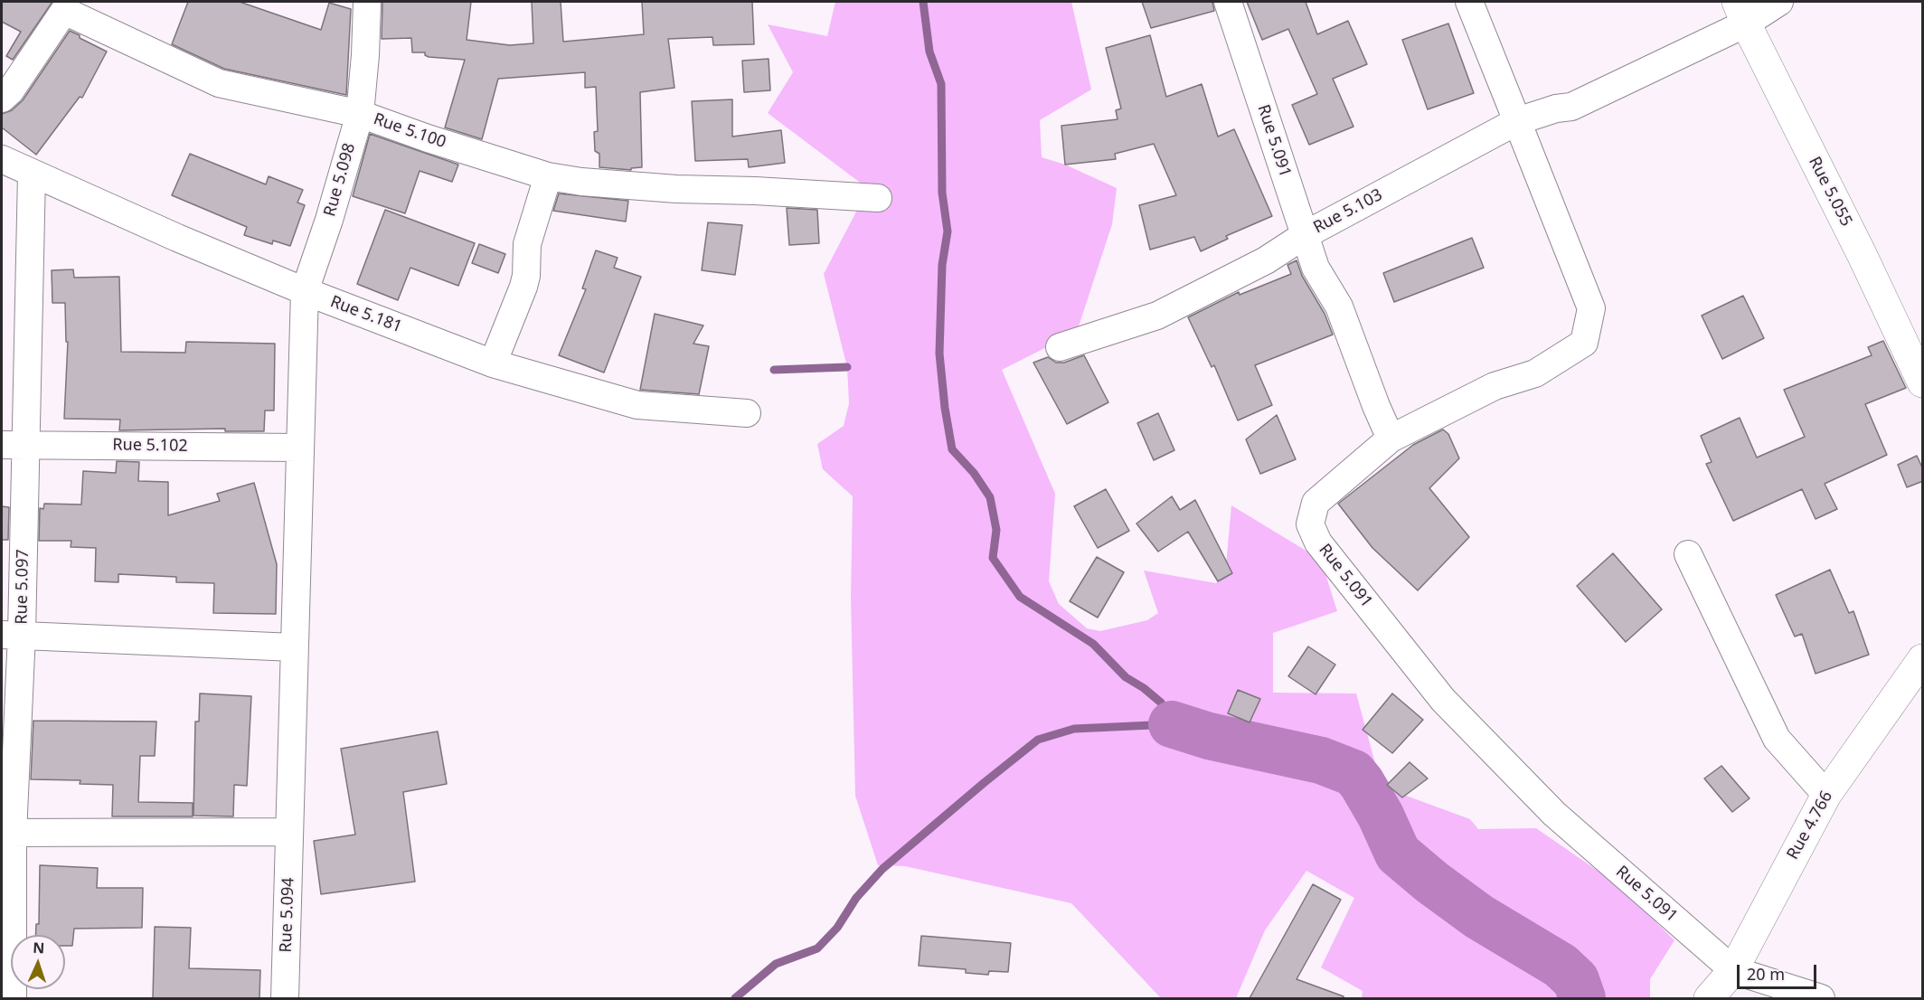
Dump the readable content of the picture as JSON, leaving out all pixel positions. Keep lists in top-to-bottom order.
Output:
{
  "streets": {
    "street": [
      "Rue 5.100",
      "Rue 5.091",
      "Rue 5.098",
      "Rue 5.055",
      "Rue 5.103",
      "Rue 5.181",
      "Rue 5.102",
      "Rue 5.097",
      "Rue 4.766",
      "Rue 5.094"
    ]
  },
  "crossings": [
    ["Rue 5.100", "Rue 5.098"],
    ["Rue 5.091", "Rue 5.103"],
    ["Rue 5.091", "Rue 4.766"],
    ["Rue 5.098", "Rue 5.181"],
    ["Rue 5.098", "Rue 5.102"],
    ["Rue 5.098", "Rue 5.094"],
    ["Rue 5.055", "Rue 5.103"],
    ["Rue 5.181", "Rue 5.097"],
    ["Rue 5.102", "Rue 5.097"]
  ],
  "scale_bar": "20 m",
  "north": "top"
}
